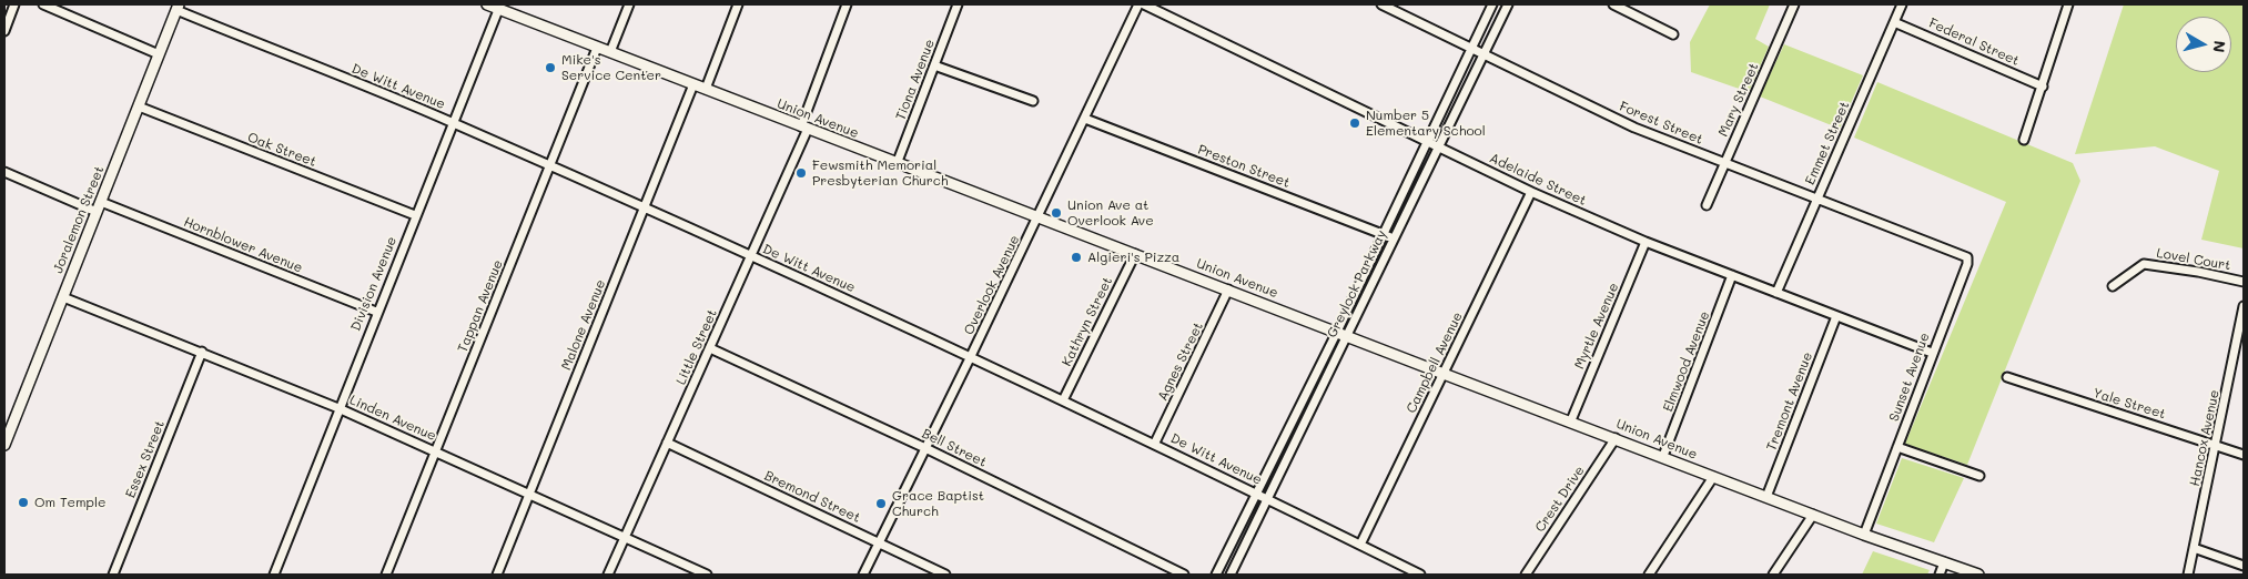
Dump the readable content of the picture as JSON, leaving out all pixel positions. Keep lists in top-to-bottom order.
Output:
{
  "streets": {
    "street": [
      "Federal Street",
      "Tiona Avenue",
      "De Witt Avenue",
      "Mary Street",
      "Union Avenue",
      "Forest Street",
      "Emmet Street",
      "Oak Street",
      "Preston Street",
      "Adelaide Street",
      "Joralemon Street",
      "Hornblower Avenue",
      "Lovel Court",
      "Division Avenue",
      "Greylock Parkway",
      "Overlook Avenue",
      "Tappan Avenue",
      "Kathryn Street",
      "Malone Avenue",
      "Myrtle Avenue",
      "Little Street",
      "Agnes Street",
      "Elmwood Avenue",
      "Campbell Avenue",
      "Sunset Avenue",
      "Tremont Avenue",
      "Yale Street",
      "Linden Avenue",
      "Hancox Avenue",
      "Bell Street",
      "Essex Street",
      "Bremond Street",
      "Crest Drive"
    ]
  },
  "crossings": [
    ["Federal Street", "Emmet Street"],
    ["Tiona Avenue", "Union Avenue"],
    ["De Witt Avenue", "Joralemon Street"],
    ["De Witt Avenue", "Division Avenue"],
    ["De Witt Avenue", "Greylock Parkway"],
    ["De Witt Avenue", "Overlook Avenue"],
    ["De Witt Avenue", "Tappan Avenue"],
    ["De Witt Avenue", "Kathryn Street"],
    ["De Witt Avenue", "Malone Avenue"],
    ["De Witt Avenue", "Little Street"],
    ["De Witt Avenue", "Agnes Street"],
    ["De Witt Avenue", "Campbell Avenue"],
    ["Mary Street", "Forest Street"],
    ["Union Avenue", "Division Avenue"],
    ["Union Avenue", "Greylock Parkway"],
    ["Union Avenue", "Overlook Avenue"],
    ["Union Avenue", "Tappan Avenue"],
    ["Union Avenue", "Kathryn Street"],
    ["Union Avenue", "Malone Avenue"],
    ["Union Avenue", "Myrtle Avenue"],
    ["Union Avenue", "Little Street"],
    ["Union Avenue", "Agnes Street"],
    ["Union Avenue", "Elmwood Avenue"],
    ["Union Avenue", "Campbell Avenue"],
    ["Union Avenue", "Sunset Avenue"],
    ["Union Avenue", "Tremont Avenue"],
    ["Union Avenue", "Crest Drive"],
    ["Forest Street", "Emmet Street"],
    ["Forest Street", "Greylock Parkway"],
    ["Forest Street", "Sunset Avenue"],
    ["Emmet Street", "Adelaide Street"],
    ["Oak Street", "Joralemon Street"],
    ["Oak Street", "Division Avenue"],
    ["Preston Street", "Greylock Parkway"],
    ["Preston Street", "Overlook Avenue"],
    ["Adelaide Street", "Greylock Parkway"],
    ["Adelaide Street", "Myrtle Avenue"],
    ["Adelaide Street", "Elmwood Avenue"],
    ["Adelaide Street", "Campbell Avenue"],
    ["Adelaide Street", "Sunset Avenue"],
    ["Adelaide Street", "Tremont Avenue"],
    ["Joralemon Street", "Hornblower Avenue"],
    ["Joralemon Street", "Linden Avenue"],
    ["Hornblower Avenue", "Division Avenue"],
    ["Division Avenue", "Linden Avenue"],
    ["Overlook Avenue", "Bell Street"],
    ["Overlook Avenue", "Bremond Street"],
    ["Tappan Avenue", "Linden Avenue"],
    ["Malone Avenue", "Linden Avenue"],
    ["Little Street", "Linden Avenue"],
    ["Little Street", "Bell Street"],
    ["Little Street", "Bremond Street"],
    ["Yale Street", "Hancox Avenue"],
    ["Linden Avenue", "Essex Street"]
  ],
  "places": [
    "Mike's Service Center",
    "Number 5 Elementary School",
    "Fewsmith Memorial Presbyterian Church",
    "Union Ave at Overlook Ave",
    "Algieri's Pizza",
    "Om Temple",
    "Grace Baptist Church"
  ],
  "north": "right"
}
